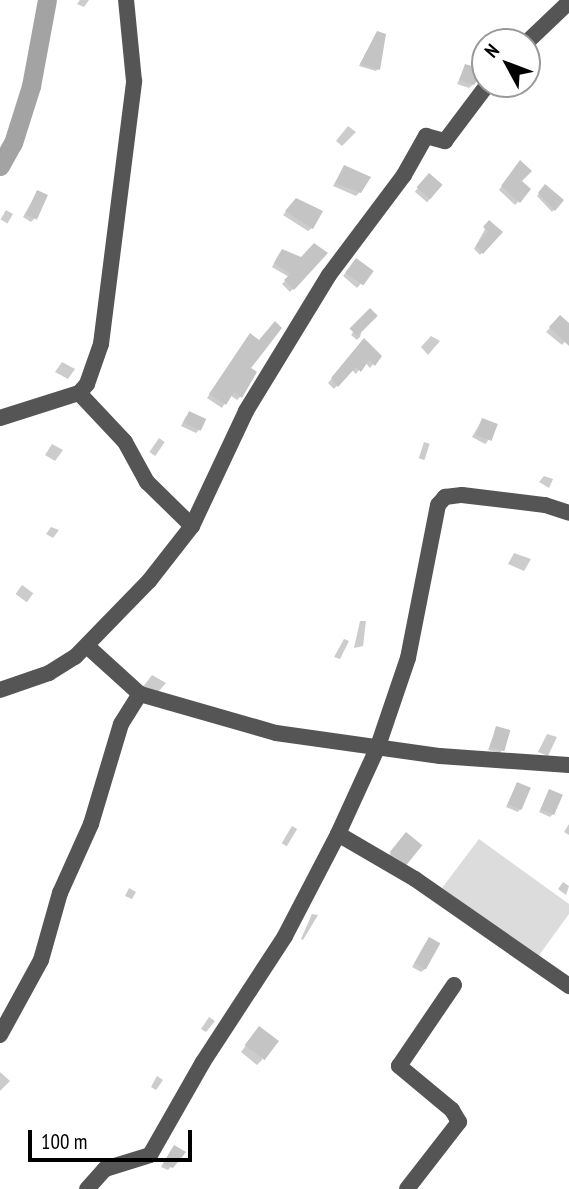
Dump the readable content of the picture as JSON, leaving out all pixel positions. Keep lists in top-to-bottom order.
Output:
{
  "scale_bar": "100 m",
  "north": "top left"
}
